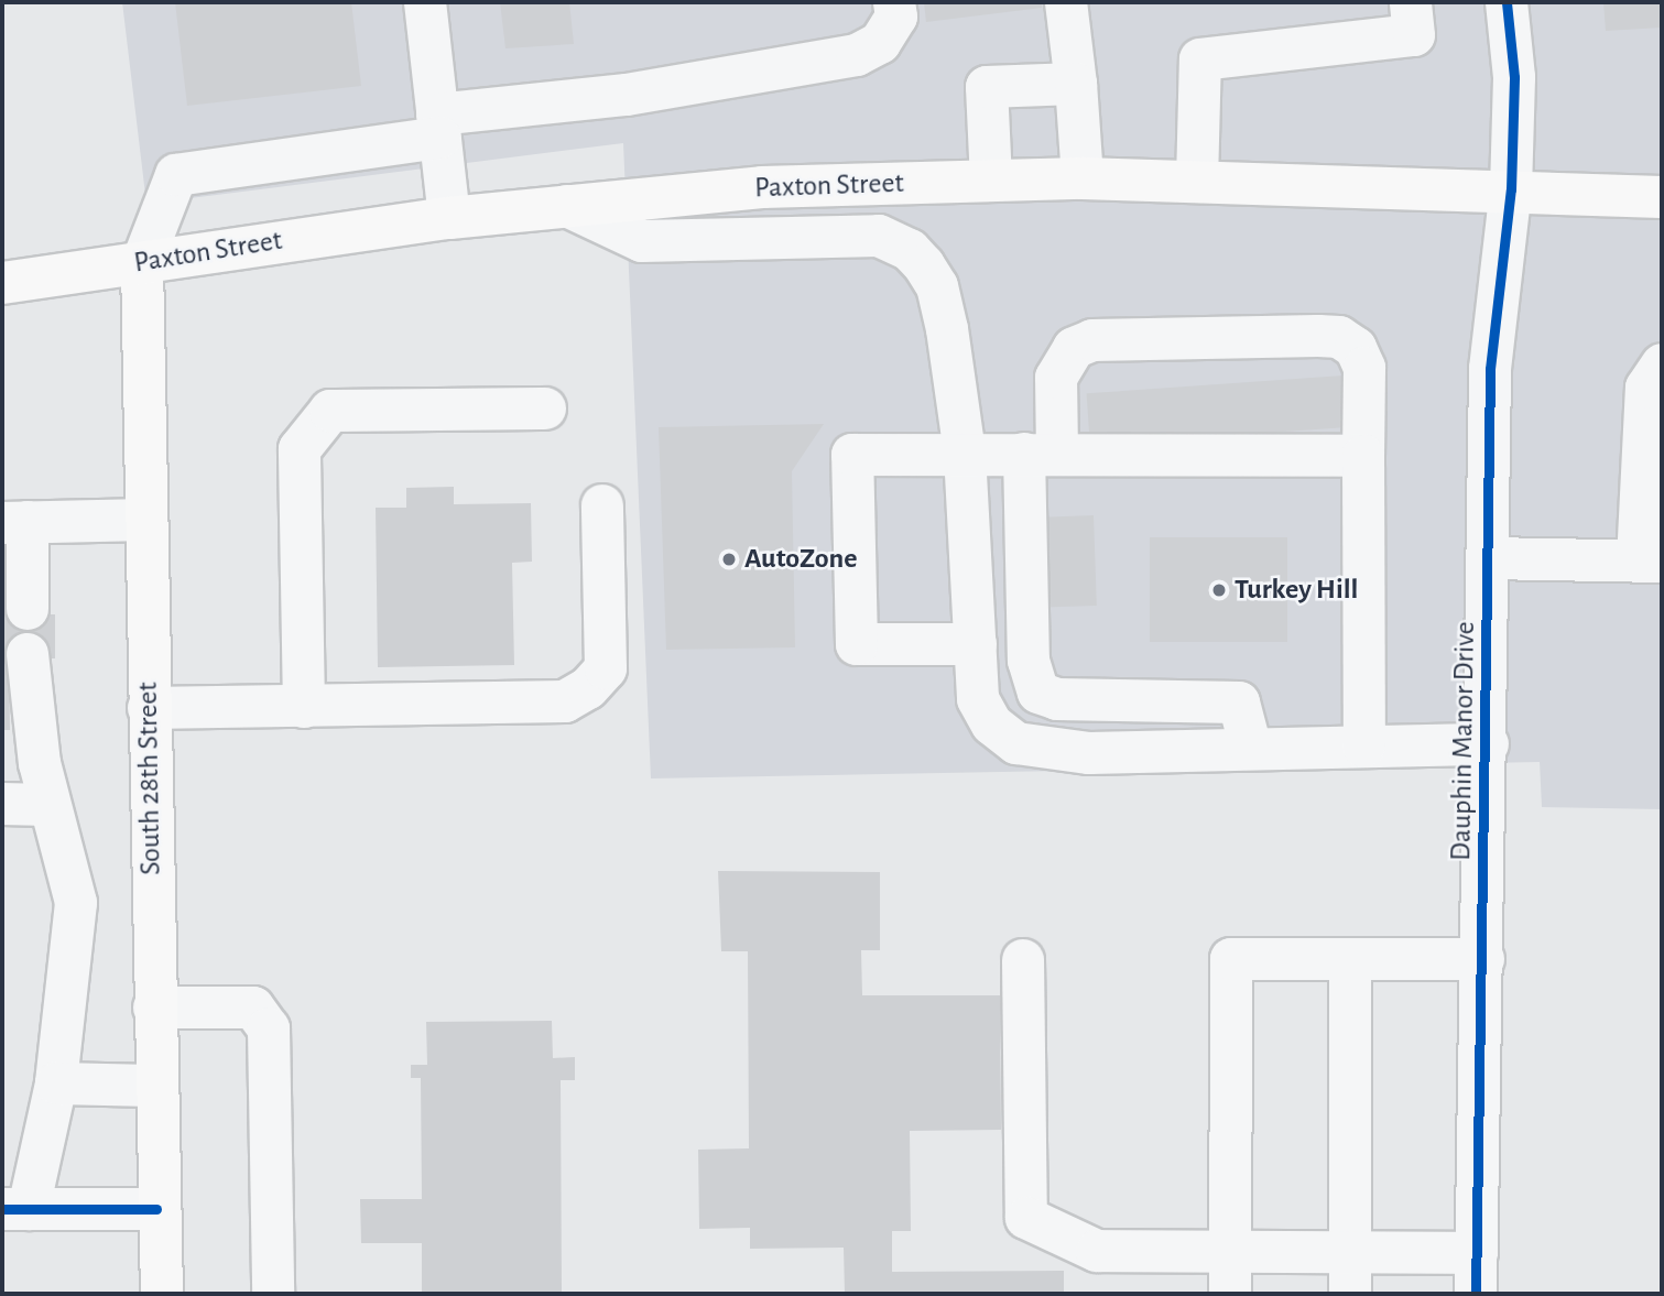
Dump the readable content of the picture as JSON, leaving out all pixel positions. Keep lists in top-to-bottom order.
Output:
{
  "streets": {
    "main road": ["Paxton Street", "South 28th Street"],
    "street": ["Dauphin Manor Drive"]
  },
  "crossings": [
    ["Paxton Street", "Dauphin Manor Drive"],
    ["Paxton Street", "South 28th Street"]
  ],
  "places": ["AutoZone", "Turkey Hill"]
}
